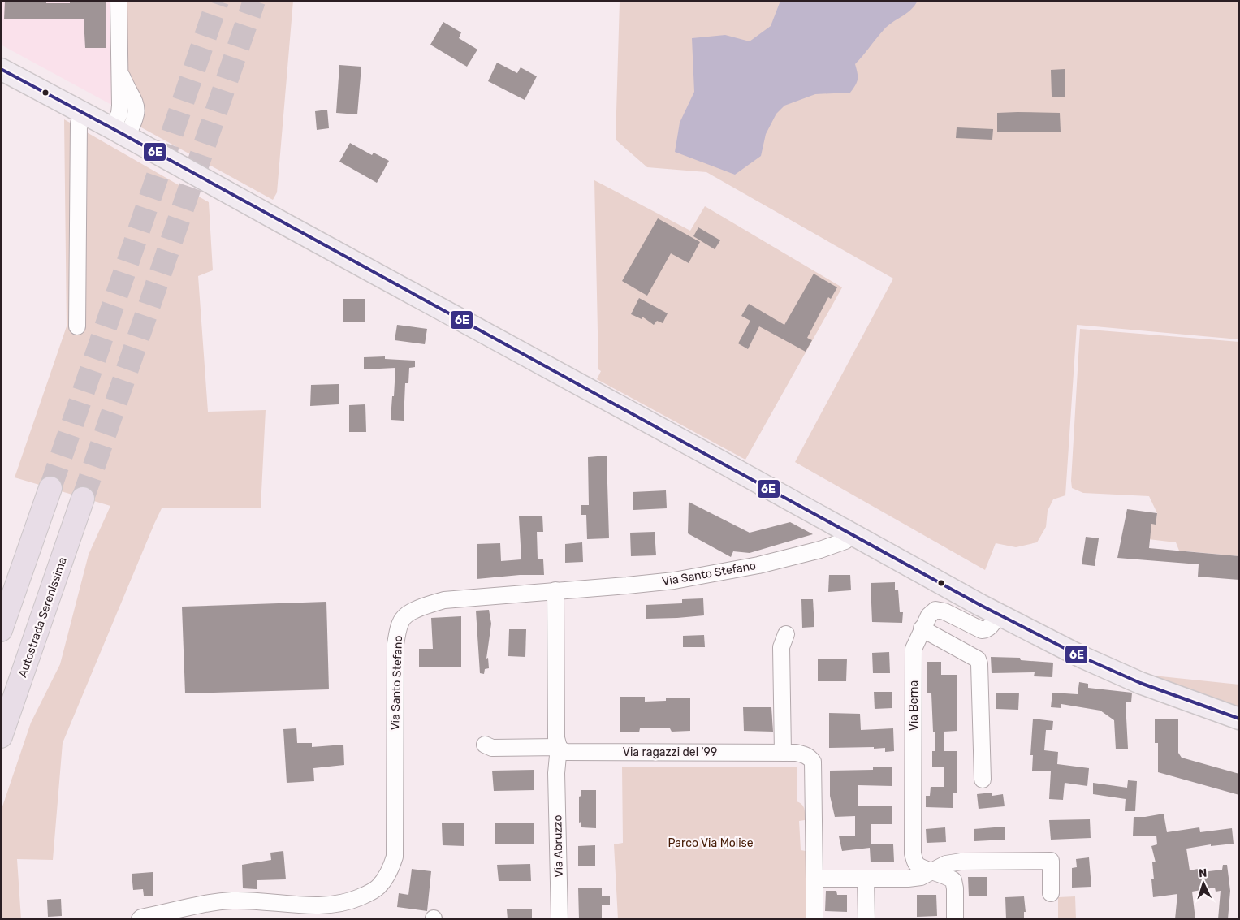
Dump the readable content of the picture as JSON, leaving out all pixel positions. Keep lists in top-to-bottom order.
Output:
{
  "streets": {
    "highway": ["Autostrada Serenissima"],
    "street": [
      "Via Santo Stefano",
      "Via Berna",
      "Via ragazzi del '99",
      "Via Abruzzo"
    ]
  },
  "crossings": [
    ["Via ragazzi del '99", "Via Abruzzo"]
  ],
  "parks": ["Parco Via Molise"],
  "lines": ["transit line 6E"],
  "north": "top"
}
